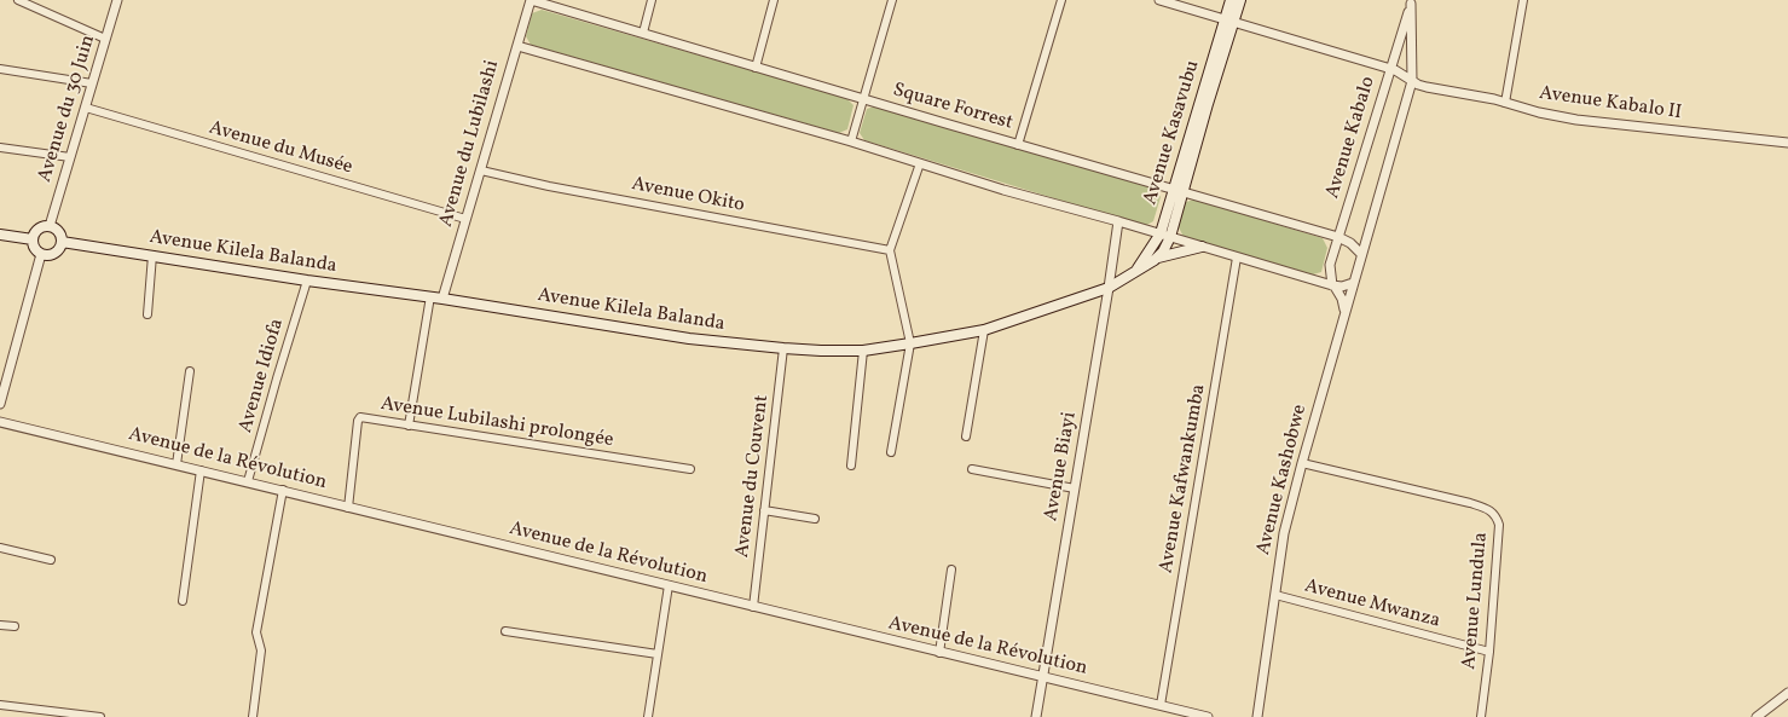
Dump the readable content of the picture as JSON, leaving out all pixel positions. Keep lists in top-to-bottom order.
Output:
{
  "streets": {
    "main road": ["Avenue Kasavubu", "Avenue Kilela Balanda"],
    "street": [
      "Avenue Kabalo II",
      "Square Forrest",
      "Avenue du 30 Juin",
      "Avenue Kabalo",
      "Avenue du Lubilashi",
      "Avenue du Musée",
      "Avenue Okito",
      "Avenue Idiofa",
      "Avenue Lubilashi prolongée",
      "Avenue de la Révolution",
      "Avenue Biayi",
      "Avenue du Couvent",
      "Avenue Kafwankumba",
      "Avenue Kashobwe",
      "Avenue Lundula",
      "Avenue Mwanza"
    ]
  },
  "crossings": [
    ["Avenue Kabalo II", "Avenue Kasavubu"],
    ["Avenue Kabalo II", "Avenue Kabalo"],
    ["Square Forrest", "Avenue Kasavubu"],
    ["Square Forrest", "Avenue Kabalo"],
    ["Square Forrest", "Avenue du Lubilashi"],
    ["Avenue du 30 Juin", "Avenue du Musée"],
    ["Avenue du 30 Juin", "Avenue Kilela Balanda"],
    ["Avenue Kasavubu", "Avenue Kilela Balanda"],
    ["Avenue du Lubilashi", "Avenue du Musée"],
    ["Avenue du Lubilashi", "Avenue Okito"],
    ["Avenue du Lubilashi", "Avenue Kilela Balanda"],
    ["Avenue Kilela Balanda", "Avenue Idiofa"],
    ["Avenue Kilela Balanda", "Avenue Biayi"],
    ["Avenue Kilela Balanda", "Avenue du Couvent"],
    ["Avenue Idiofa", "Avenue de la Révolution"],
    ["Avenue Lubilashi prolongée", "Avenue de la Révolution"],
    ["Avenue de la Révolution", "Avenue Biayi"],
    ["Avenue de la Révolution", "Avenue du Couvent"],
    ["Avenue de la Révolution", "Avenue Kafwankumba"],
    ["Avenue Kashobwe", "Avenue Lundula"],
    ["Avenue Kashobwe", "Avenue Mwanza"],
    ["Avenue Lundula", "Avenue Mwanza"]
  ]
}
